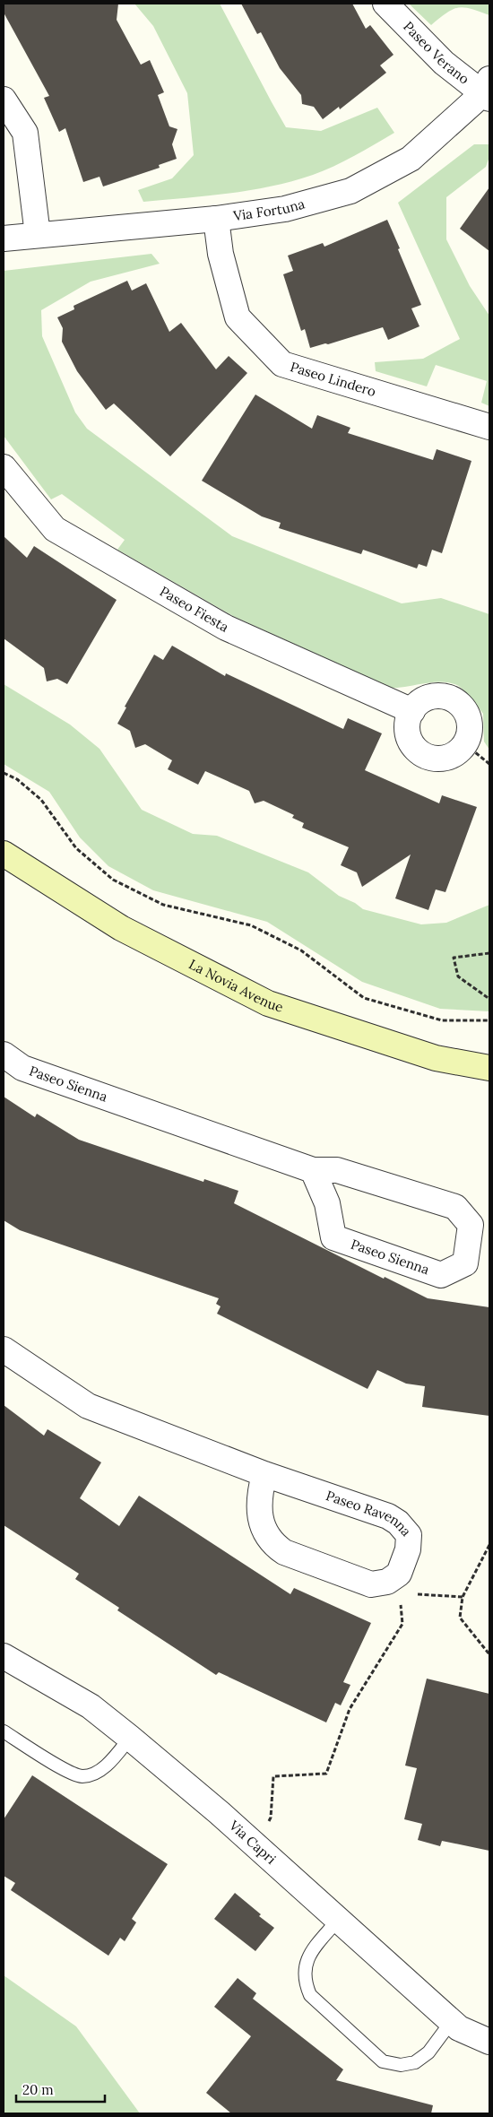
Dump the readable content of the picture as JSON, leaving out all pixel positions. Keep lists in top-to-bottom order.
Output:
{
  "streets": {
    "main road": ["La Novia Avenue"],
    "street": [
      "Paseo Verano",
      "Via Fortuna",
      "Paseo Lindero",
      "Paseo Fiesta",
      "Paseo Sienna",
      "Paseo Ravenna",
      "Via Capri"
    ]
  },
  "crossings": [
    ["Paseo Verano", "Via Fortuna"],
    ["Via Fortuna", "Paseo Lindero"]
  ],
  "scale_bar": "20 m"
}
